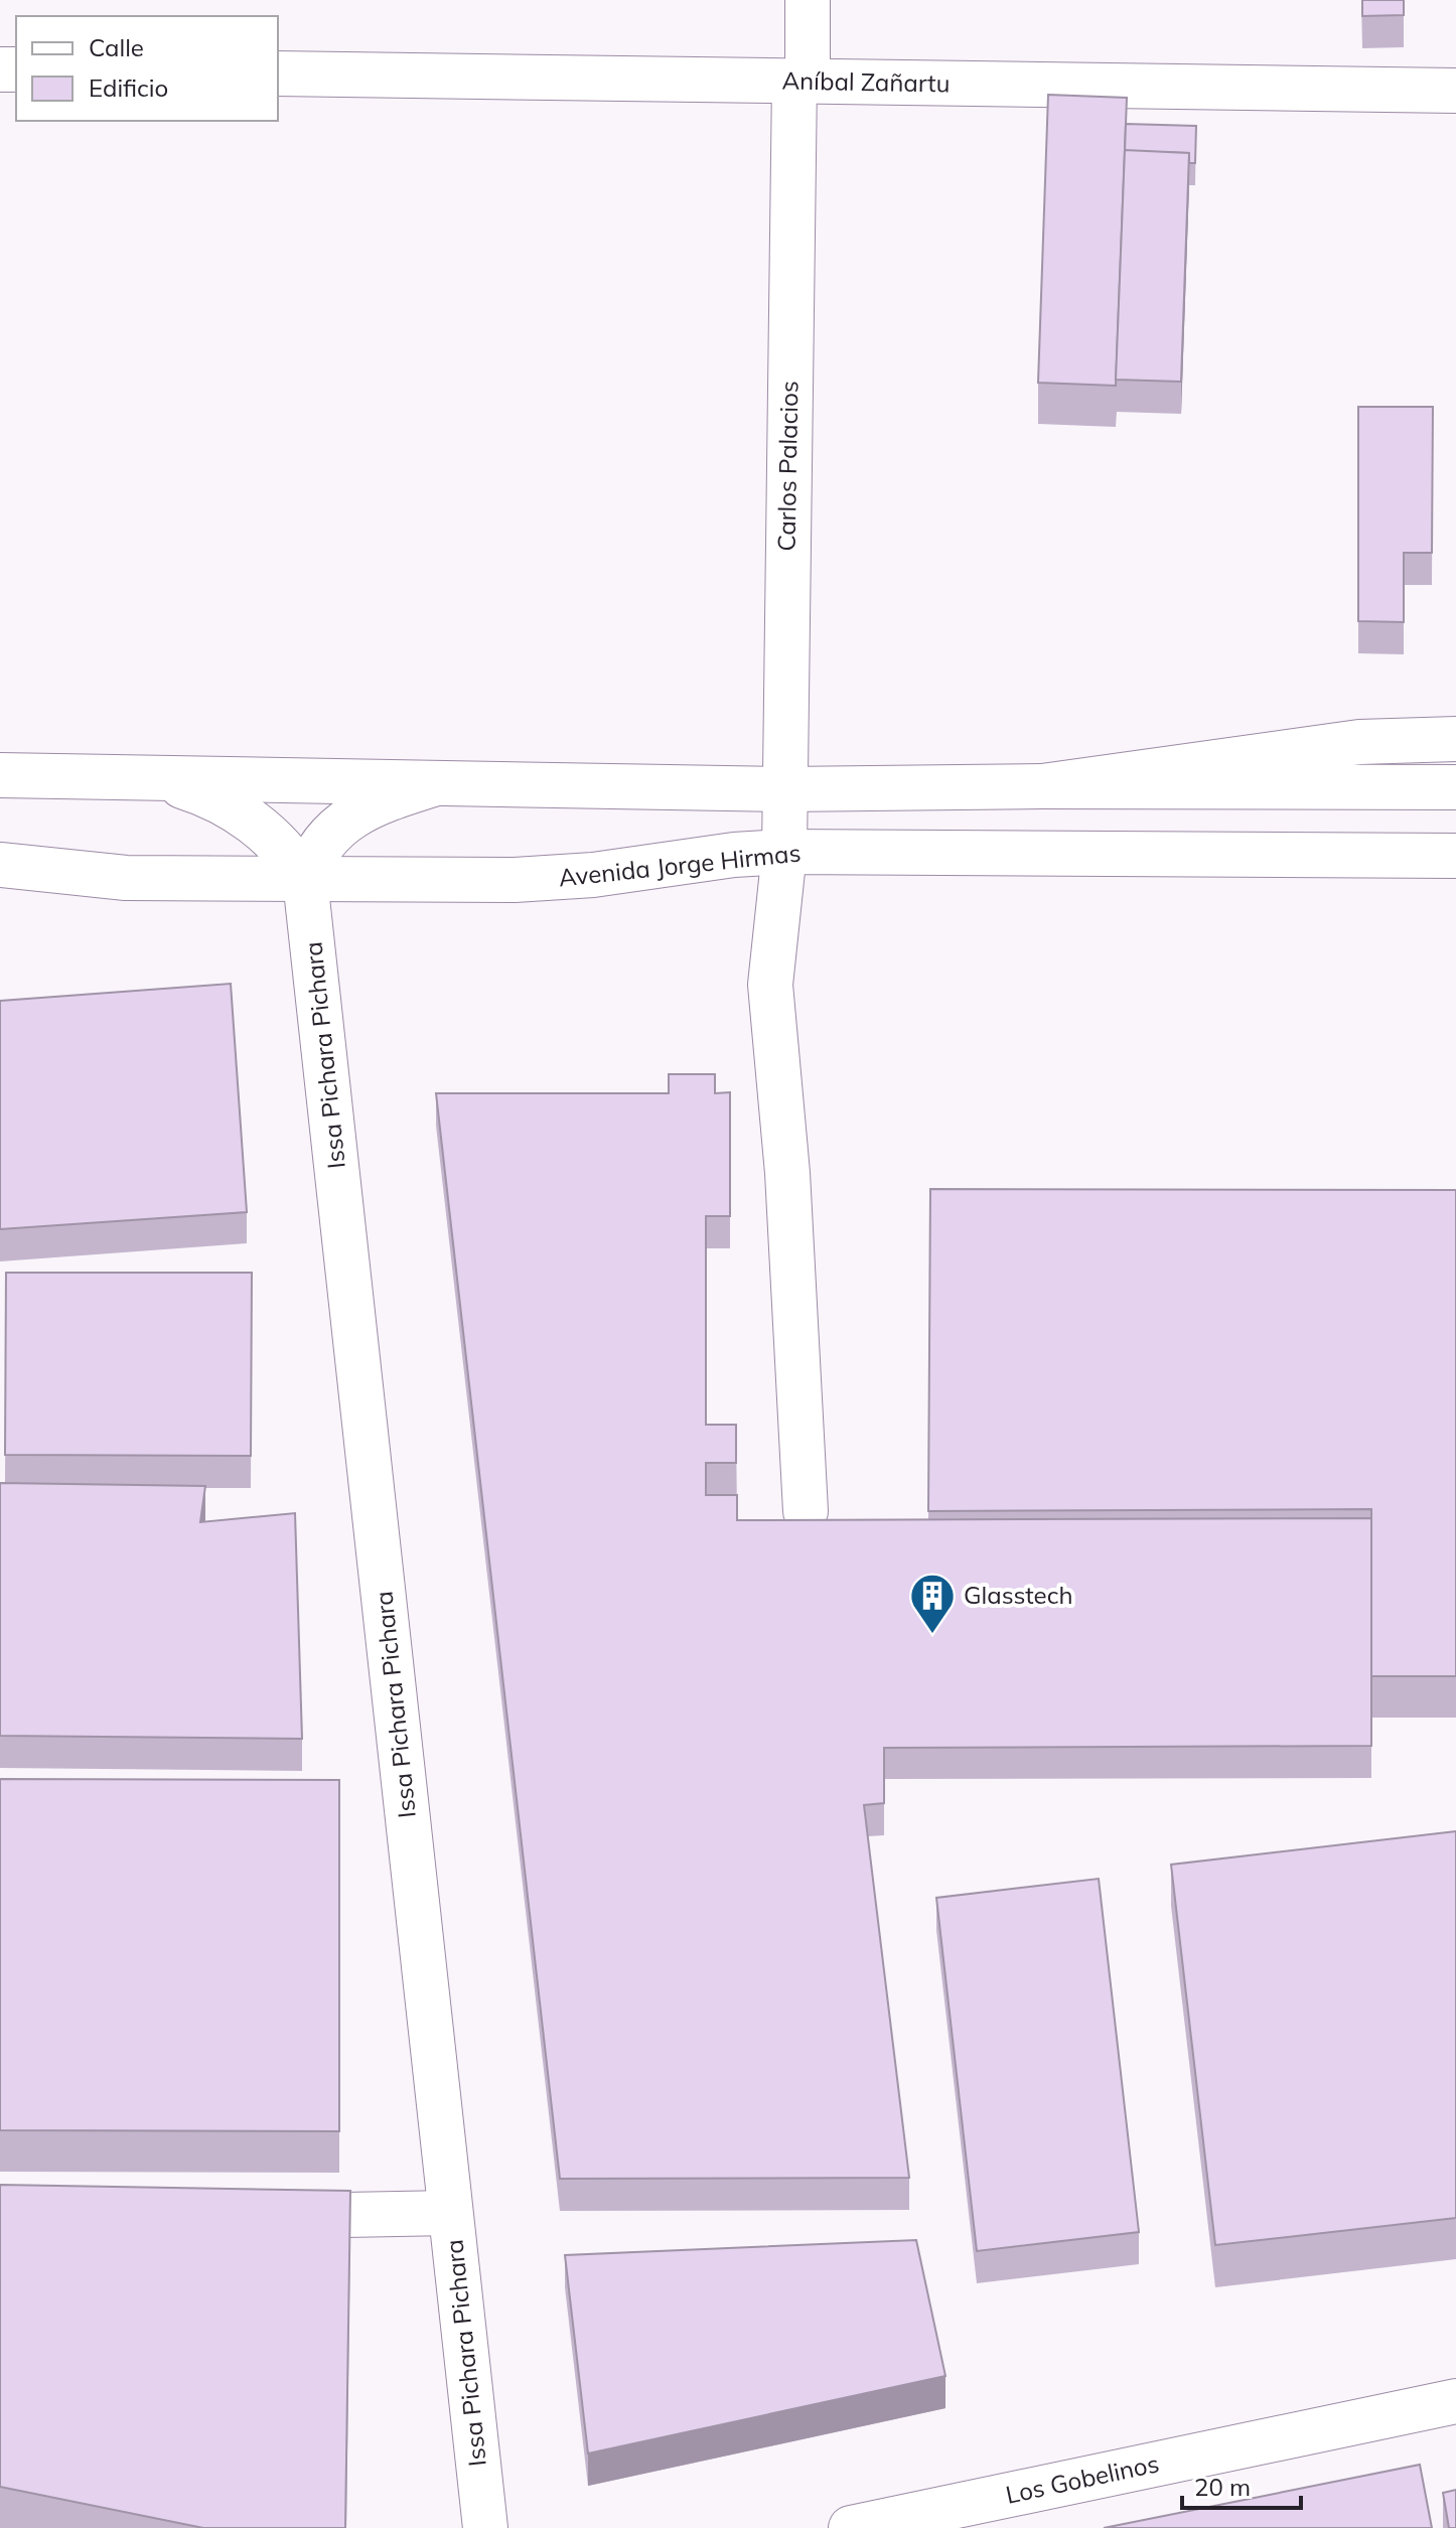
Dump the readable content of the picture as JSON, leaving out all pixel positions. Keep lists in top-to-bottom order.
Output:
{
  "streets": {
    "street": [
      "Aníbal Zañartu",
      "Carlos Palacios",
      "Avenida Jorge Hirmas",
      "Issa Pichara Pichara",
      "Los Gobelinos"
    ]
  },
  "crossings": [
    ["Aníbal Zañartu", "Carlos Palacios"],
    ["Carlos Palacios", "Avenida Jorge Hirmas"],
    ["Avenida Jorge Hirmas", "Issa Pichara Pichara"]
  ],
  "places": {
    "building": ["Glasstech"]
  },
  "legend": ["Calle", "Edificio"],
  "scale_bar": "20 m"
}
